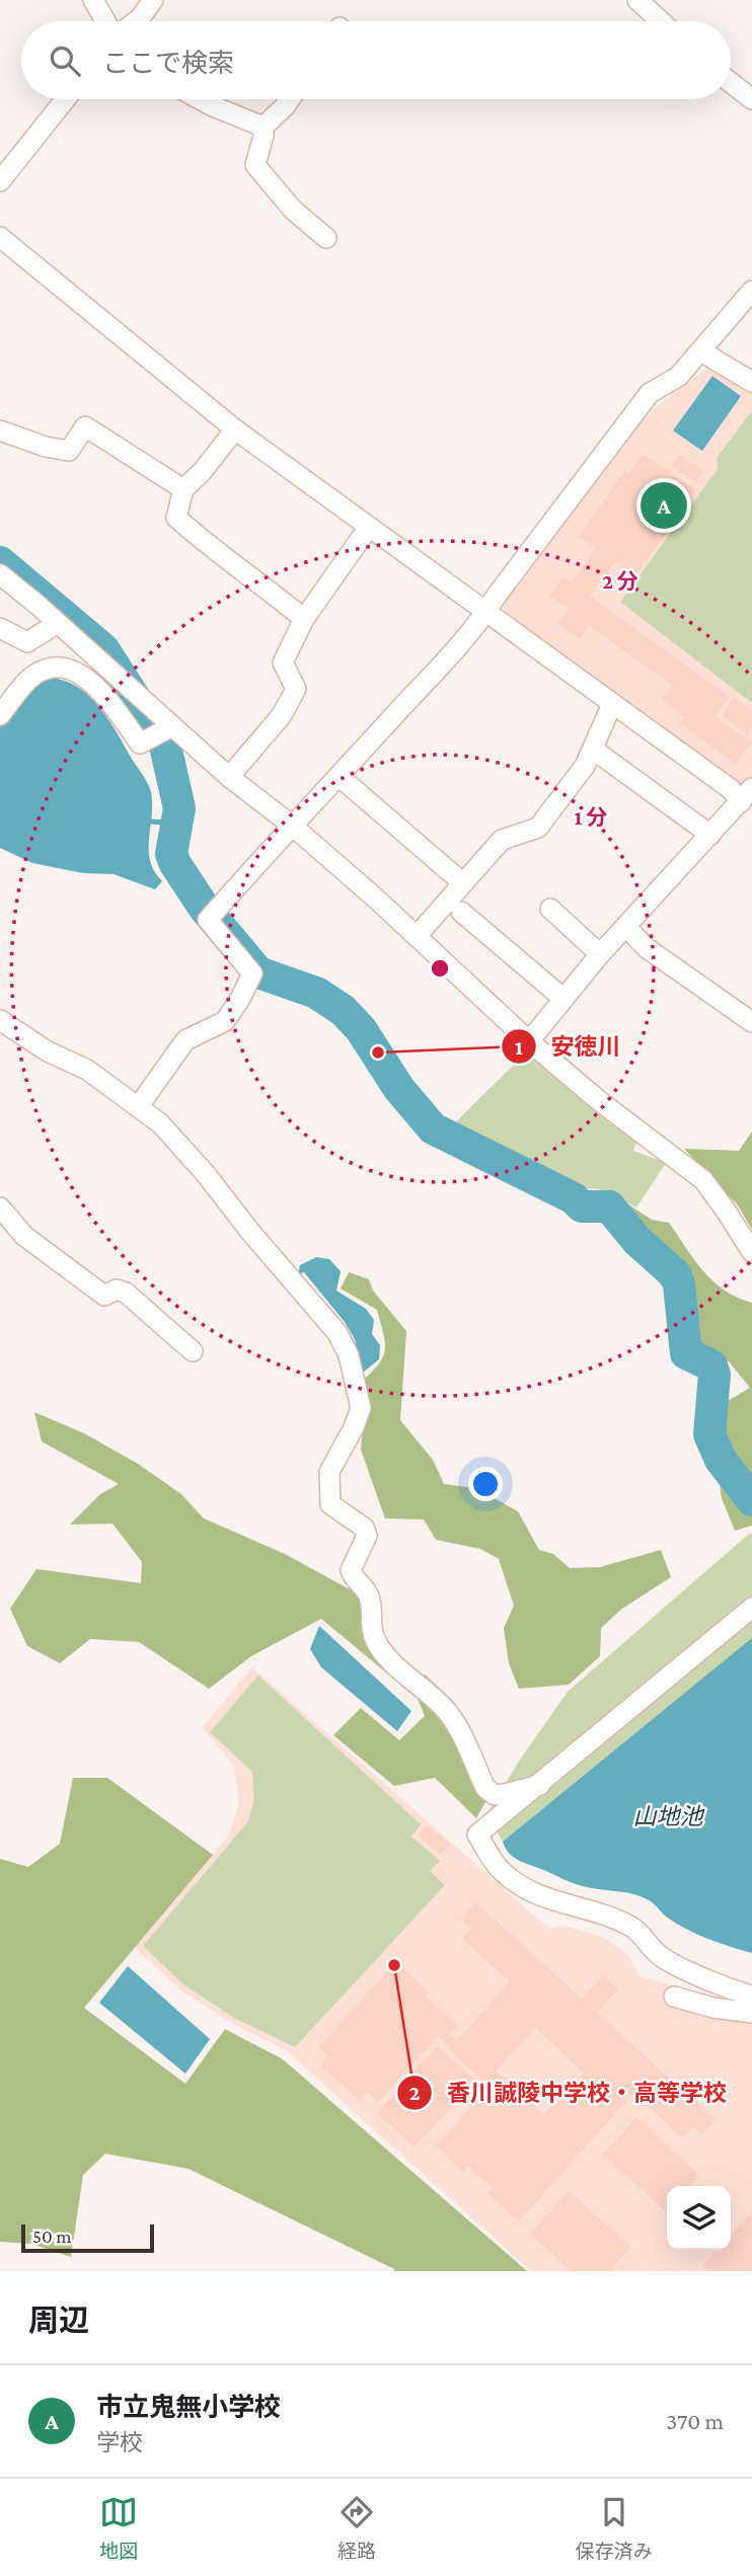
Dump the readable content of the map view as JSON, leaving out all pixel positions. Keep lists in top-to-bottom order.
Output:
{
  "water": ["山地池"],
  "places": ["安徳川", "香川誠陵中学校・高等学校"],
  "scale_bar": "50 m",
  "page": {
    "search": "ここで検索",
    "pins": "A",
    "scale": "50 m",
    "heading": "周辺",
    "list": [
      {
        "mark": "A",
        "name": "市立鬼無小学校",
        "note": "学校",
        "value": "370 m"
      }
    ],
    "nav": ["地図", "経路", "保存済み"]
  },
  "rings": ["2 分", "1 分"]
}
